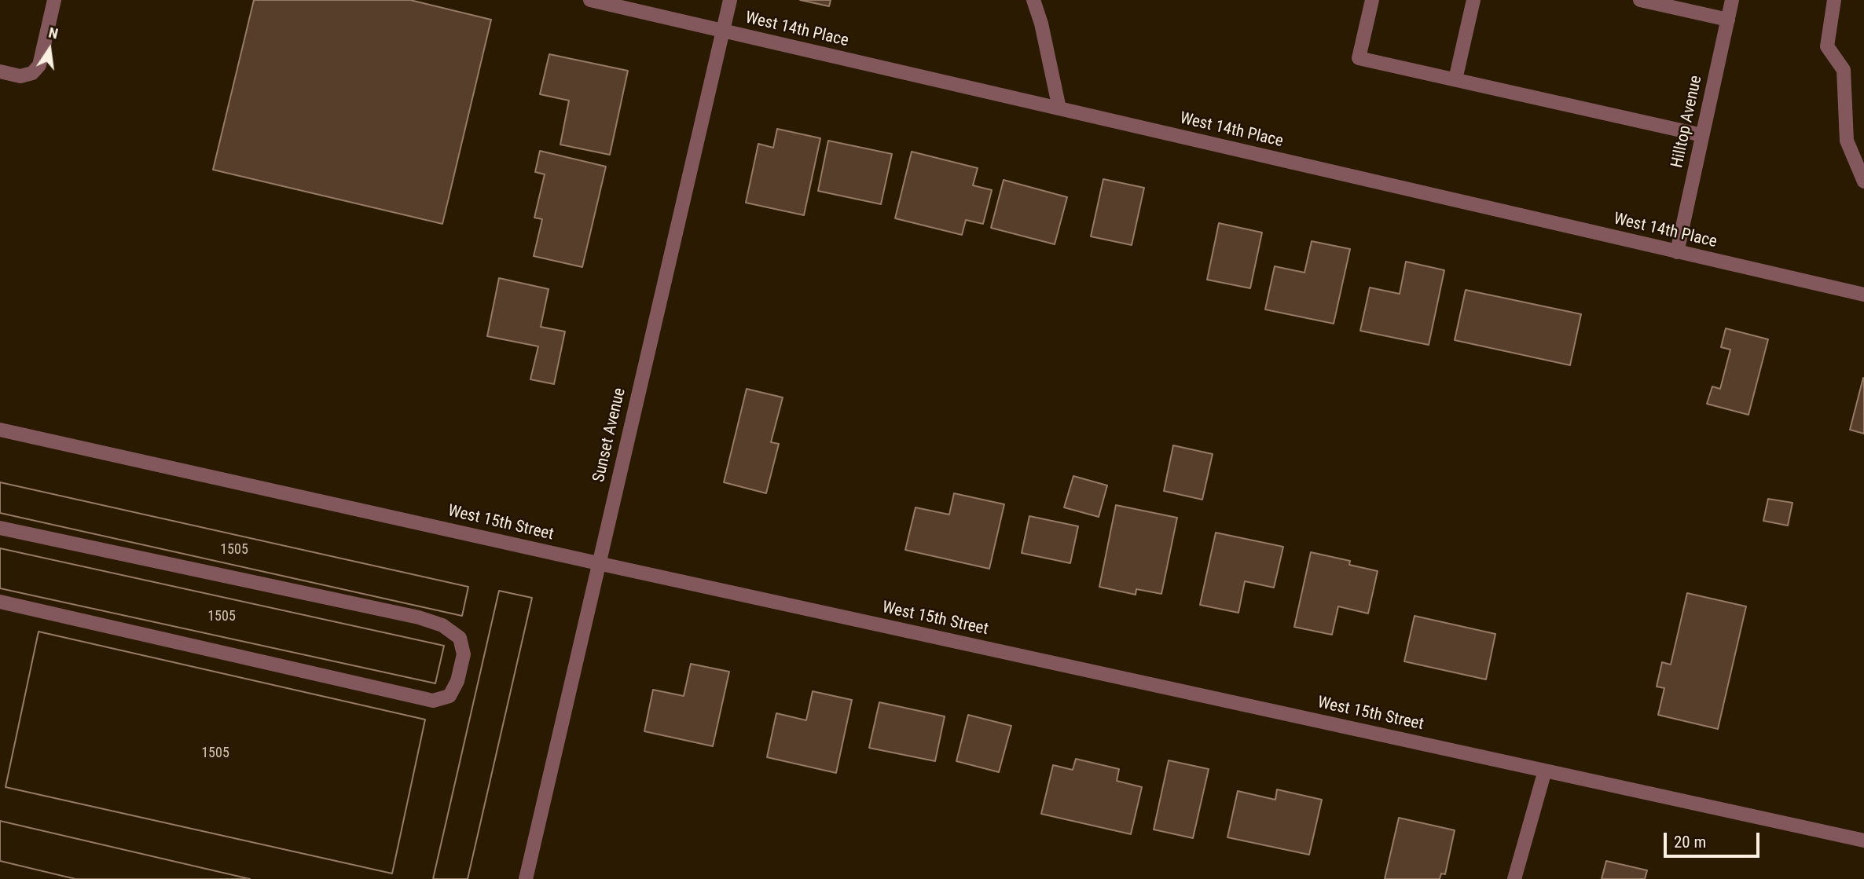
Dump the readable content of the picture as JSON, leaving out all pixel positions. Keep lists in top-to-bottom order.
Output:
{
  "streets": {
    "street": [
      "West 14th Place",
      "Hilltop Avenue",
      "Sunset Avenue",
      "West 15th Street"
    ]
  },
  "crossings": [
    ["West 14th Place", "Hilltop Avenue"],
    ["West 14th Place", "Sunset Avenue"],
    ["Sunset Avenue", "West 15th Street"]
  ],
  "house_numbers": ["1505", "1505", "1505"],
  "scale_bar": "20 m",
  "north": "top"
}
